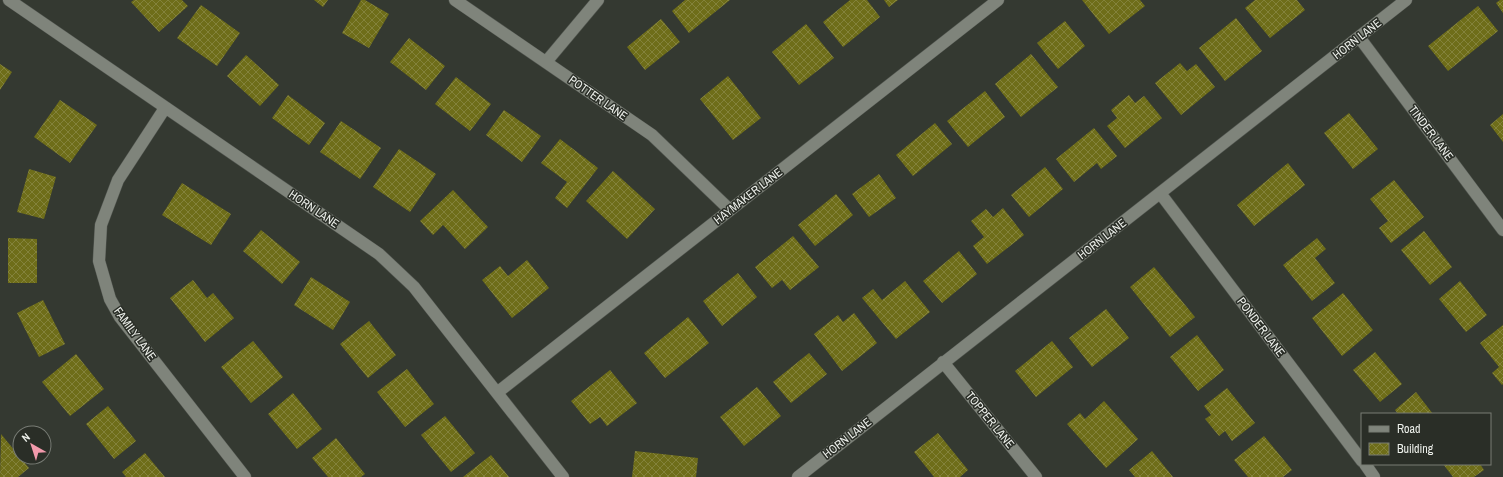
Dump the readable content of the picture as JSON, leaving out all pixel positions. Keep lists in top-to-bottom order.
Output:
{
  "streets": {
    "street": [
      "HORN LANE",
      "POTTER LANE",
      "TINDER LANE",
      "HAYMAKER LANE",
      "PONDER LANE",
      "FAMILY LANE",
      "TOPPER LANE"
    ]
  },
  "crossings": [
    ["HORN LANE", "TINDER LANE"],
    ["HORN LANE", "HAYMAKER LANE"],
    ["HORN LANE", "PONDER LANE"],
    ["HORN LANE", "FAMILY LANE"],
    ["HORN LANE", "TOPPER LANE"],
    ["POTTER LANE", "HAYMAKER LANE"]
  ],
  "legend": ["Road", "Building"],
  "north": "top left"
}
